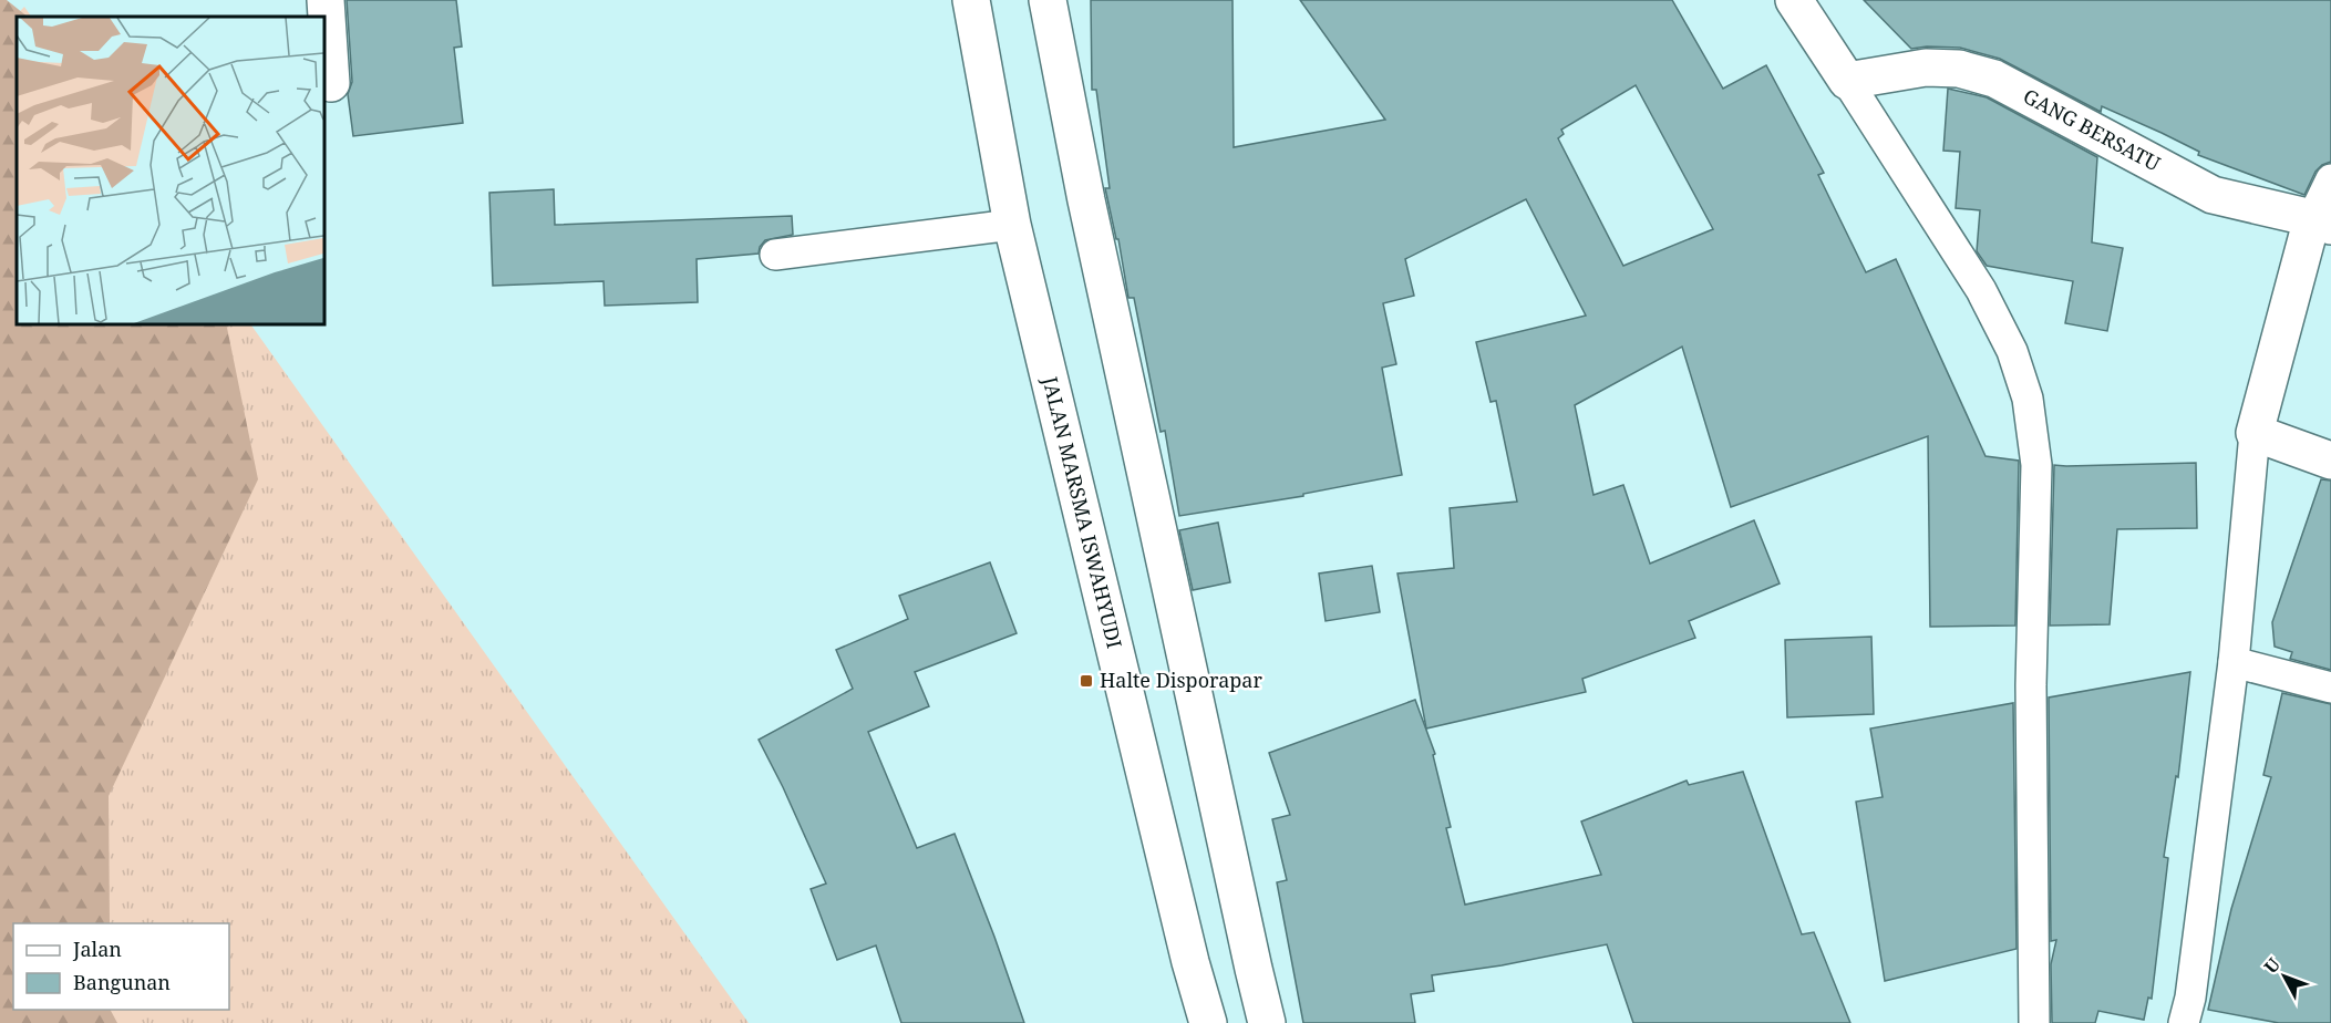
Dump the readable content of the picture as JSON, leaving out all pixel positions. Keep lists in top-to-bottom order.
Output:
{
  "streets": {
    "main road": ["GANG BERSATU", "JALAN MARSMA ISWAHYUDI"]
  },
  "places": {
    "transit": ["Halte Disporapar"]
  },
  "legend": ["Jalan", "Bangunan"],
  "north": "top left"
}
